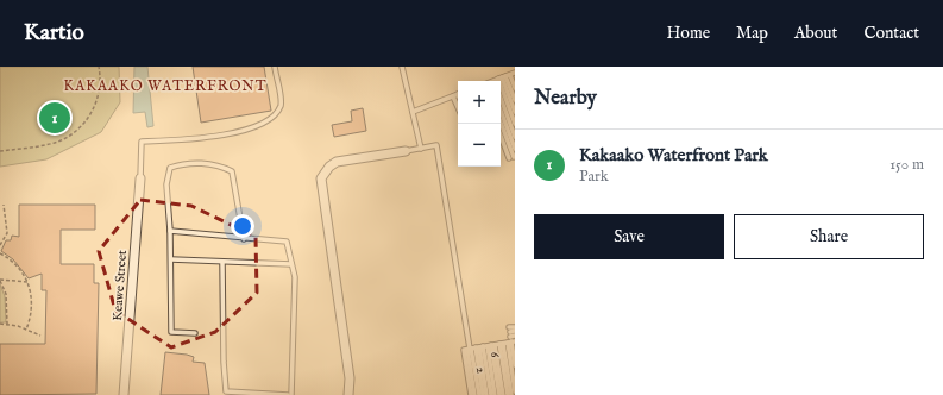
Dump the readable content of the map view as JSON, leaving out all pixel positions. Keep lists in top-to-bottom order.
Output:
{
  "streets": {
    "street": ["Keawe Street"],
    "lane": ["6", "2"]
  },
  "crossings": [
    ["6", "2"]
  ],
  "districts": ["KAKAAKO WATERFRONT"],
  "page": {
    "header": "Kartio",
    "nav": [
      "Home",
      "Map",
      "About",
      "Contact"
    ],
    "heading": "Nearby",
    "map_buttons": ["+", "−"],
    "pins": "1",
    "list": [
      {
        "mark": "1",
        "name": "Kakaako Waterfront Park",
        "note": "Park",
        "value": "150 m"
      }
    ],
    "buttons": ["Save", "Share"]
  }
}
